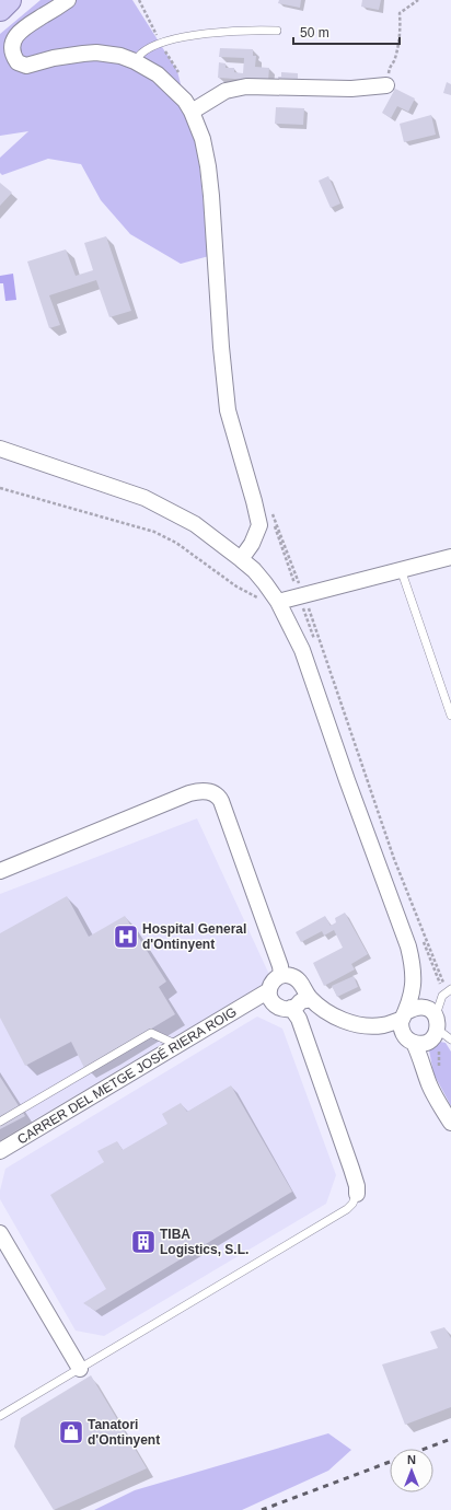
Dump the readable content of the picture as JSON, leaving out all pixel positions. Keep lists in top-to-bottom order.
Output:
{
  "streets": {
    "street": ["CARRER DEL METGE JOSÉ RIERA ROIG"]
  },
  "places": {
    "hospital": ["Hospital General d'Ontinyent"],
    "building": ["TIBA Logistics, S.L."],
    "shop": ["Tanatori d'Ontinyent"]
  },
  "scale_bar": "50 m",
  "north": "top"
}
